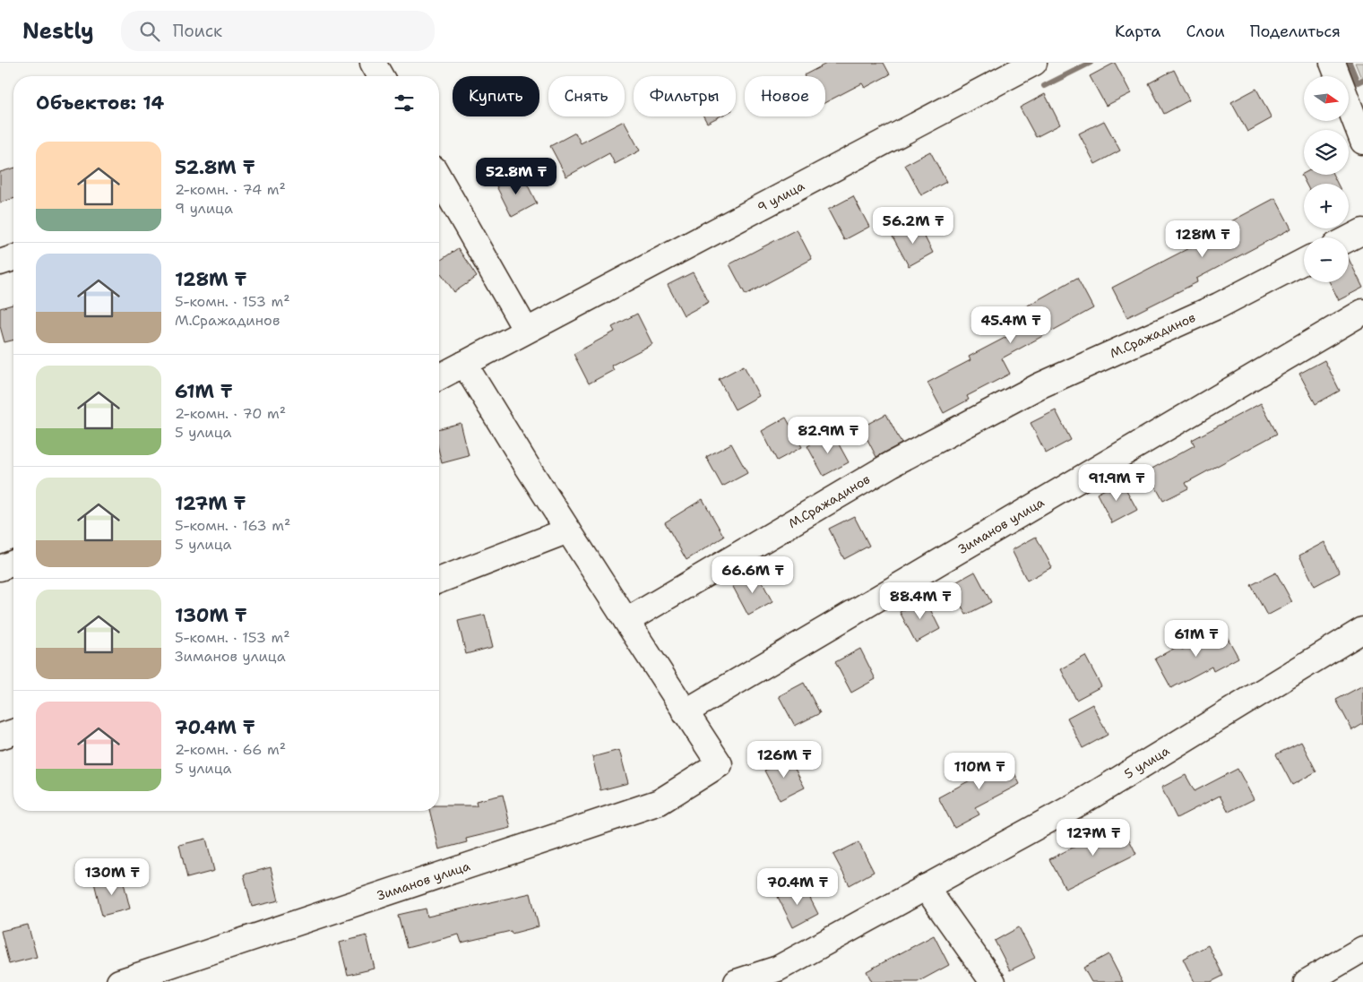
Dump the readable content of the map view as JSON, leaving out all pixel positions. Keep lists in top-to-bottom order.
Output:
{
  "streets": {
    "street": [
      "9 улица",
      "М.Сражадинов",
      "Зиманов улица",
      "5 улица"
    ]
  },
  "north": "right",
  "page": {
    "header": "Nestly",
    "search": "Поиск",
    "nav": ["Карта", "Слои", "Поделиться"],
    "map_buttons": ["+", "−"],
    "chip": [
      "Купить",
      "Снять",
      "Фильтры",
      "Новое"
    ],
    "heading": "Объектов: 14",
    "list": [
      {
        "name": "52.8M ₸",
        "note": "2-комн. · 74 m² · 9 улица"
      },
      {
        "name": "128M ₸",
        "note": "5-комн. · 153 m² · М.Сражадинов"
      },
      {
        "name": "61M ₸",
        "note": "2-комн. · 70 m² · 5 улица"
      },
      {
        "name": "127M ₸",
        "note": "5-комн. · 163 m² · 5 улица"
      },
      {
        "name": "130M ₸",
        "note": "5-комн. · 153 m² · Зиманов улица"
      },
      {
        "name": "70.4M ₸",
        "note": "2-комн. · 66 m² · 5 улица"
      }
    ],
    "price": [
      "52.8M ₸",
      "56.2M ₸",
      "128M ₸",
      "45.4M ₸",
      "82.9M ₸",
      "91.9M ₸",
      "66.6M ₸",
      "88.4M ₸",
      "61M ₸",
      "126M ₸",
      "110M ₸",
      "127M ₸",
      "130M ₸",
      "70.4M ₸"
    ]
  }
}
